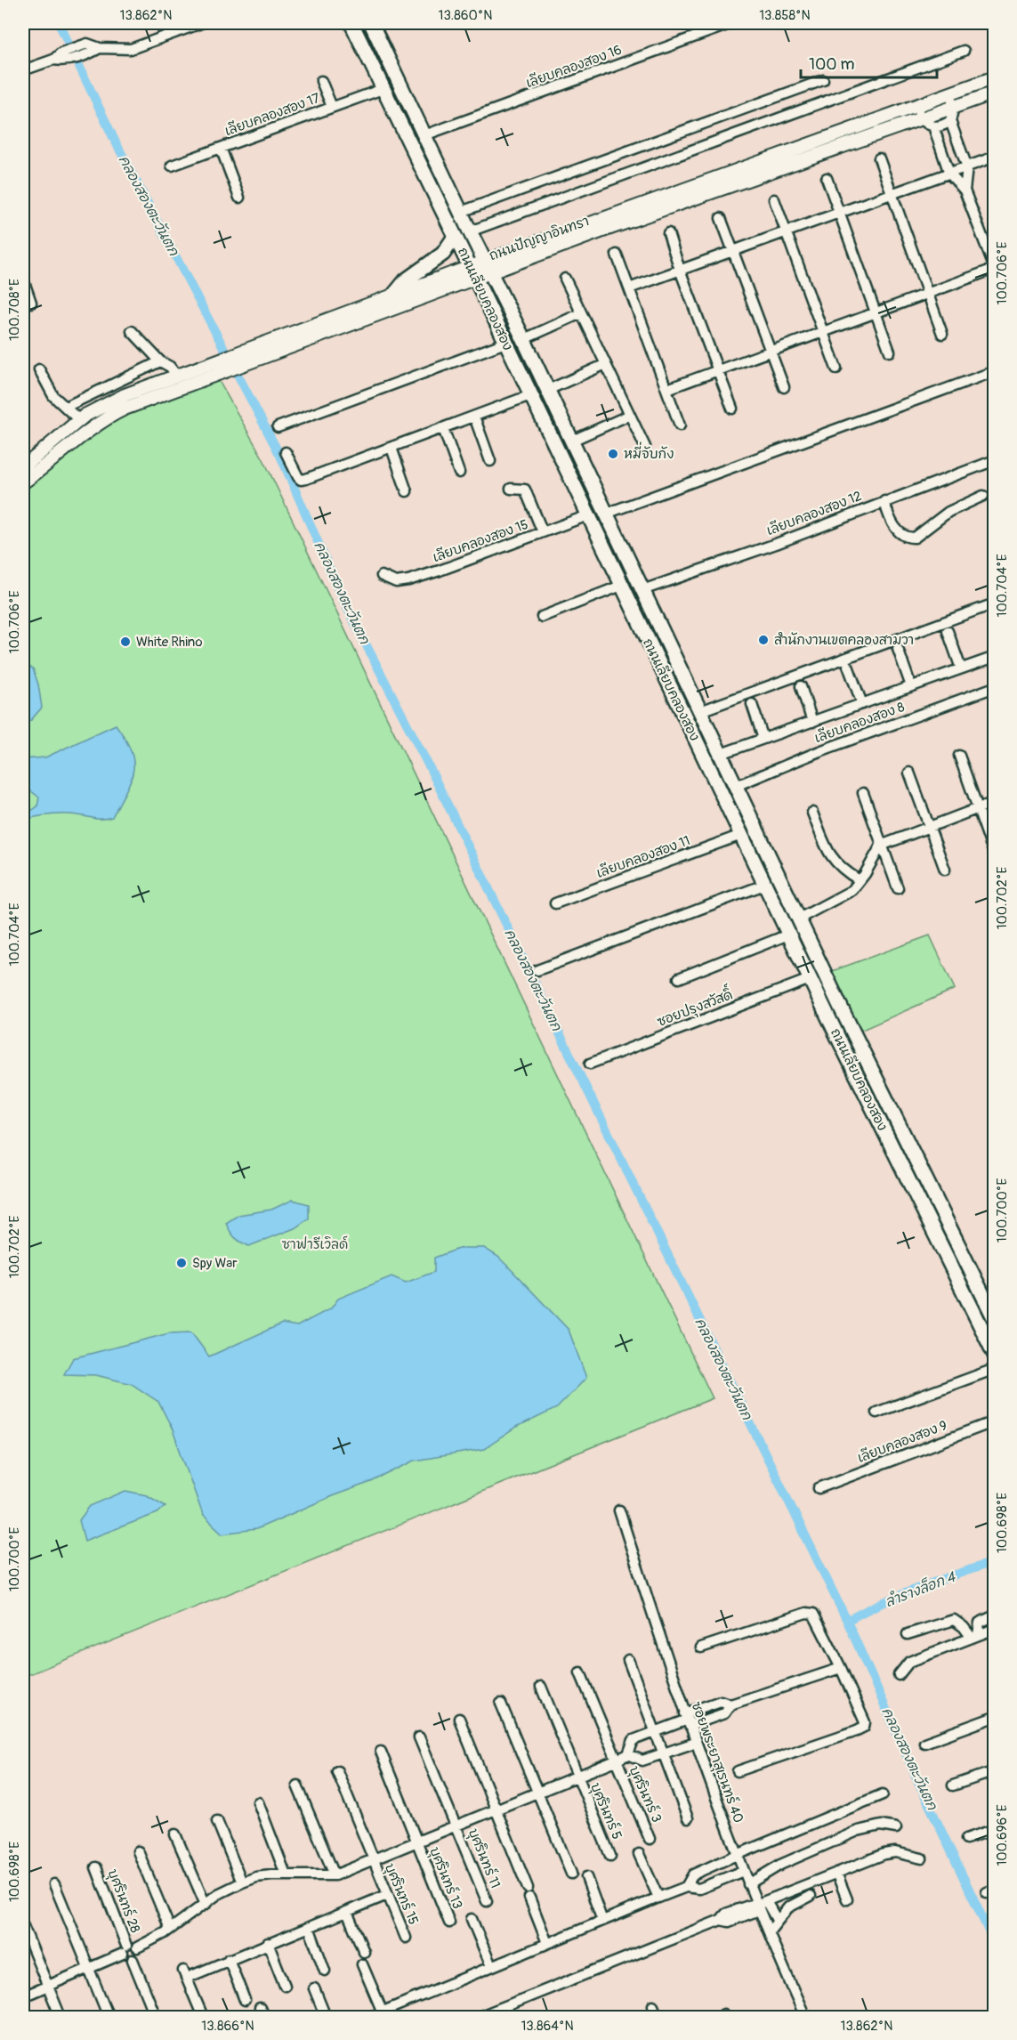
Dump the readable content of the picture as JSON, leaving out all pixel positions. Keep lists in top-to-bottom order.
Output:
{
  "streets": {
    "main road": ["ถนนเลียบคลองสอง"],
    "street": [
      "เลียบคลองสอง 16",
      "เลียบคลองสอง 17",
      "ถนนปัญญาอินทรา",
      "เลียบคลองสอง 12",
      "เลียบคลองสอง 15",
      "เลียบคลองสอง 8",
      "เลียบคลองสอง 11",
      "ซอยปรุงสวัสดิ์",
      "เลียบคลองสอง 9",
      "ซอยพระยาสุเรนทร์ 40",
      "บุศรินทร์ 3",
      "บุศรินทร์ 5",
      "บุศรินทร์ 11",
      "บุศรินทร์ 13",
      "บุศรินทร์ 15",
      "บุศรินทร์ 28"
    ]
  },
  "crossings": [
    ["เลียบคลองสอง 16", "ถนนเลียบคลองสอง"],
    ["เลียบคลองสอง 17", "ถนนเลียบคลองสอง"],
    ["ถนนปัญญาอินทรา", "ถนนเลียบคลองสอง"],
    ["ถนนเลียบคลองสอง", "เลียบคลองสอง 12"],
    ["ถนนเลียบคลองสอง", "เลียบคลองสอง 15"],
    ["ถนนเลียบคลองสอง", "เลียบคลองสอง 8"],
    ["ถนนเลียบคลองสอง", "เลียบคลองสอง 11"],
    ["ถนนเลียบคลองสอง", "ซอยปรุงสวัสดิ์"]
  ],
  "water": ["คลองสองตะวันตก", "ลำรางล็อก 4"],
  "parks": ["ซาฟารีเวิลด์"],
  "places": [
    "หมี่จับกัง",
    "สำนักงานเขตคลองสามวา",
    "White Rhino",
    "Spy War"
  ],
  "scale_bar": "100 m",
  "coordinates": [
    "13.862°N",
    "13.860°N",
    "13.858°N",
    "100.706°E",
    "100.708°E",
    "100.704°E",
    "100.702°E",
    "100.700°E",
    "100.698°E",
    "100.696°E",
    "13.866°N",
    "13.864°N"
  ]
}
